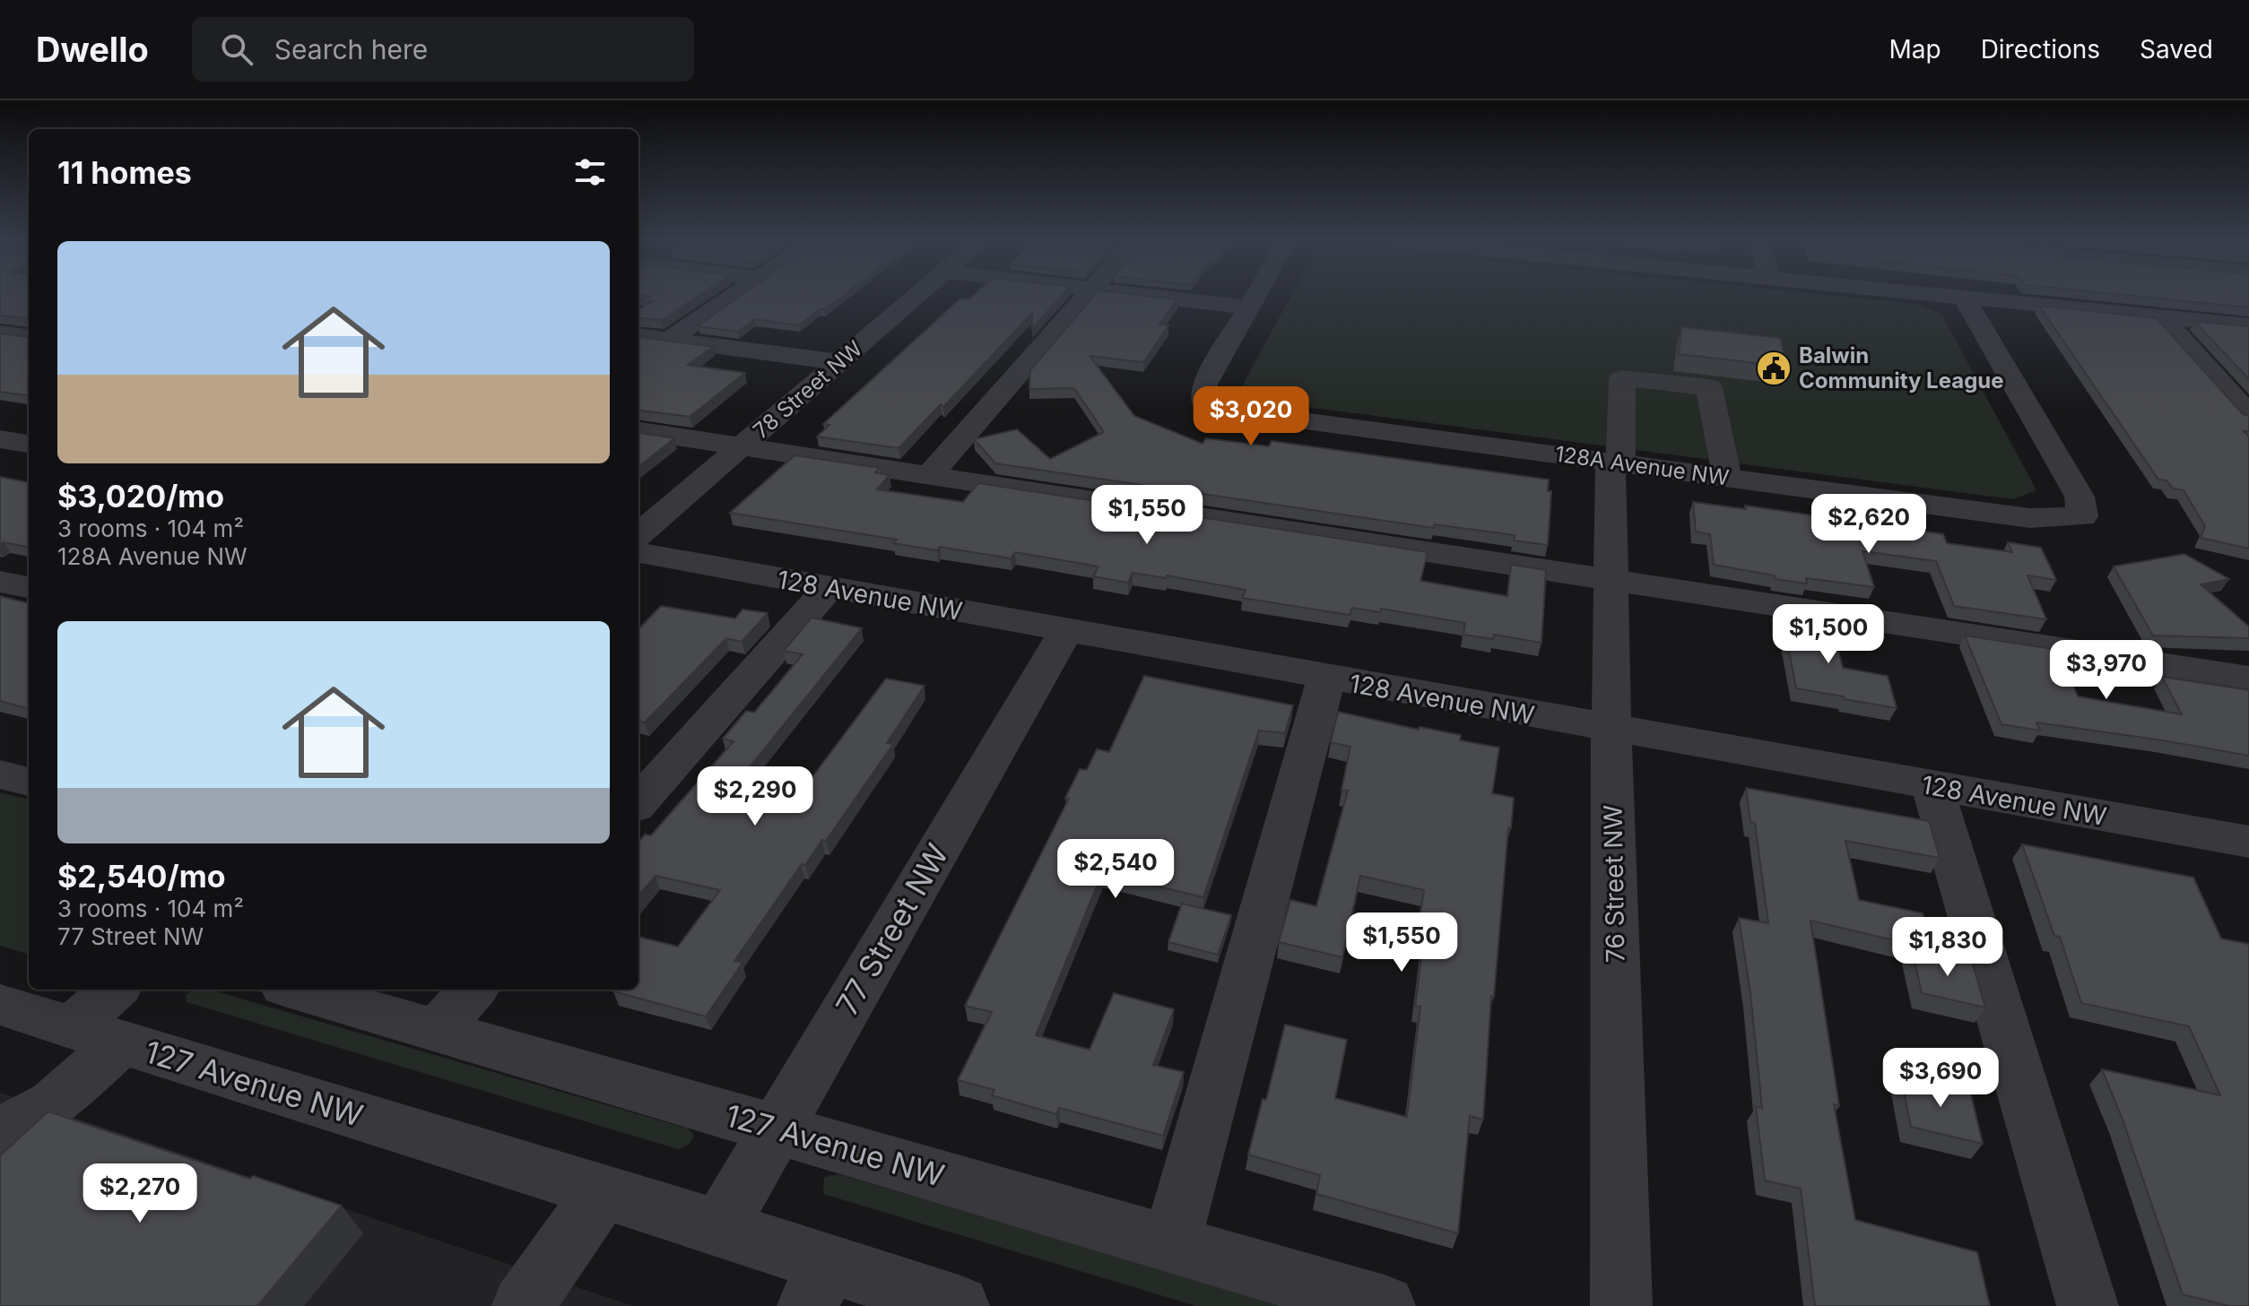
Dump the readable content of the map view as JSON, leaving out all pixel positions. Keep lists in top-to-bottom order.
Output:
{
  "streets": {
    "street": [
      "78 Street NW",
      "128A Avenue NW",
      "128 Avenue NW",
      "76 Street NW",
      "77 Street NW",
      "127 Avenue NW"
    ]
  },
  "crossings": [
    ["128A Avenue NW", "76 Street NW"],
    ["128 Avenue NW", "76 Street NW"],
    ["128 Avenue NW", "77 Street NW"],
    ["77 Street NW", "127 Avenue NW"]
  ],
  "places": {
    "public building": ["Balwin Community League"]
  },
  "page": {
    "header": "Dwello",
    "search": "Search here",
    "nav": ["Map", "Directions", "Saved"],
    "heading": "11 homes",
    "list": [
      {
        "name": "$3,020/mo",
        "note": "3 rooms · 104 m² · 128A Avenue NW"
      },
      {
        "name": "$2,540/mo",
        "note": "3 rooms · 104 m² · 77 Street NW"
      }
    ],
    "price": [
      "$3,020",
      "$1,550",
      "$2,620",
      "$1,500",
      "$3,970",
      "$2,290",
      "$2,540",
      "$1,550",
      "$1,830",
      "$3,690",
      "$2,270"
    ]
  }
}
